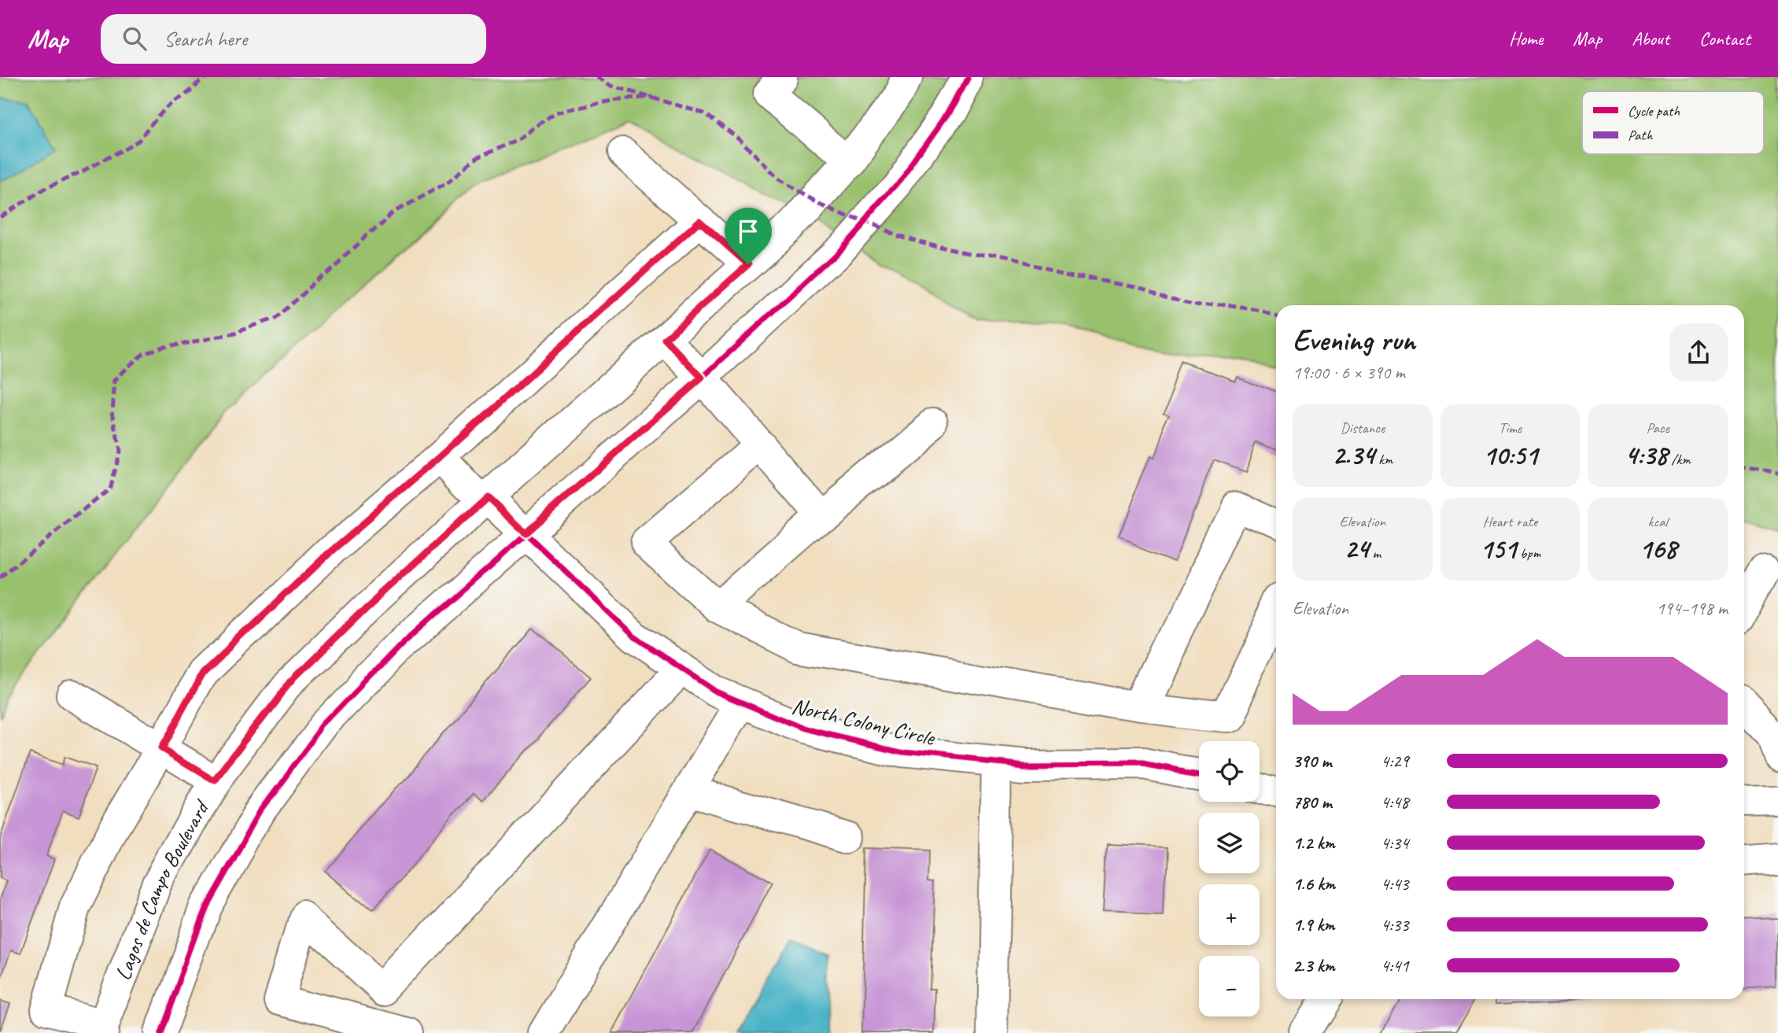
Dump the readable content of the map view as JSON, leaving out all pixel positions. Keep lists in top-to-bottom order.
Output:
{
  "streets": {
    "street": ["North Colony Circle", "Lagos de Campo Boulevard"]
  },
  "crossings": [
    ["North Colony Circle", "Lagos de Campo Boulevard"]
  ],
  "legend": ["Cycle path", "Path"],
  "page": {
    "header": "Map",
    "search": "Search here",
    "nav": [
      "Home",
      "Map",
      "About",
      "Contact"
    ],
    "heading": ["Evening run", "19:00 · 6 × 390 m"],
    "stats": [
      ["Distance", "2.34 km"],
      ["Time", "10:51"],
      ["Pace", "4:38 /km"],
      ["Elevation", "24 m"],
      ["Heart rate", "151 bpm"],
      ["kcal", "168"]
    ],
    "chart": ["Elevation", "194–198 m"],
    "list": [
      {
        "name": "390 m",
        "note": "4:29"
      },
      {
        "name": "780 m",
        "note": "4:48"
      },
      {
        "name": "1.2 km",
        "note": "4:34"
      },
      {
        "name": "1.6 km",
        "note": "4:43"
      },
      {
        "name": "1.9 km",
        "note": "4:33"
      },
      {
        "name": "2.3 km",
        "note": "4:41"
      }
    ],
    "map_buttons": ["+", "−"]
  }
}
